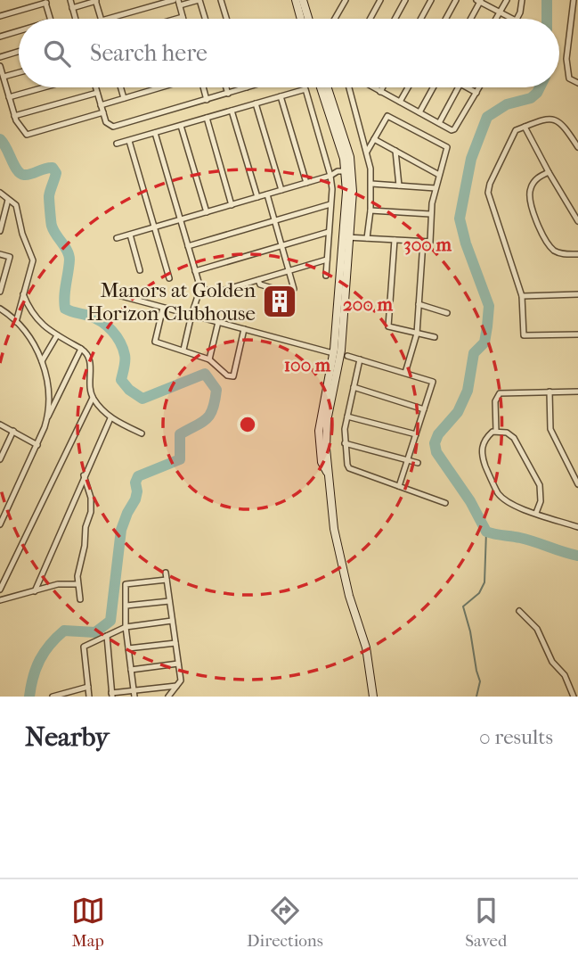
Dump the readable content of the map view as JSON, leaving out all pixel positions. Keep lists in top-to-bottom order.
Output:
{
  "places": {
    "building": ["Manors at Golden Horizon Clubhouse"]
  },
  "page": {
    "search": "Search here",
    "heading": ["Nearby", "0 results"],
    "nav": ["Map", "Directions", "Saved"]
  },
  "rings": ["300 m", "200 m", "100 m"]
}
